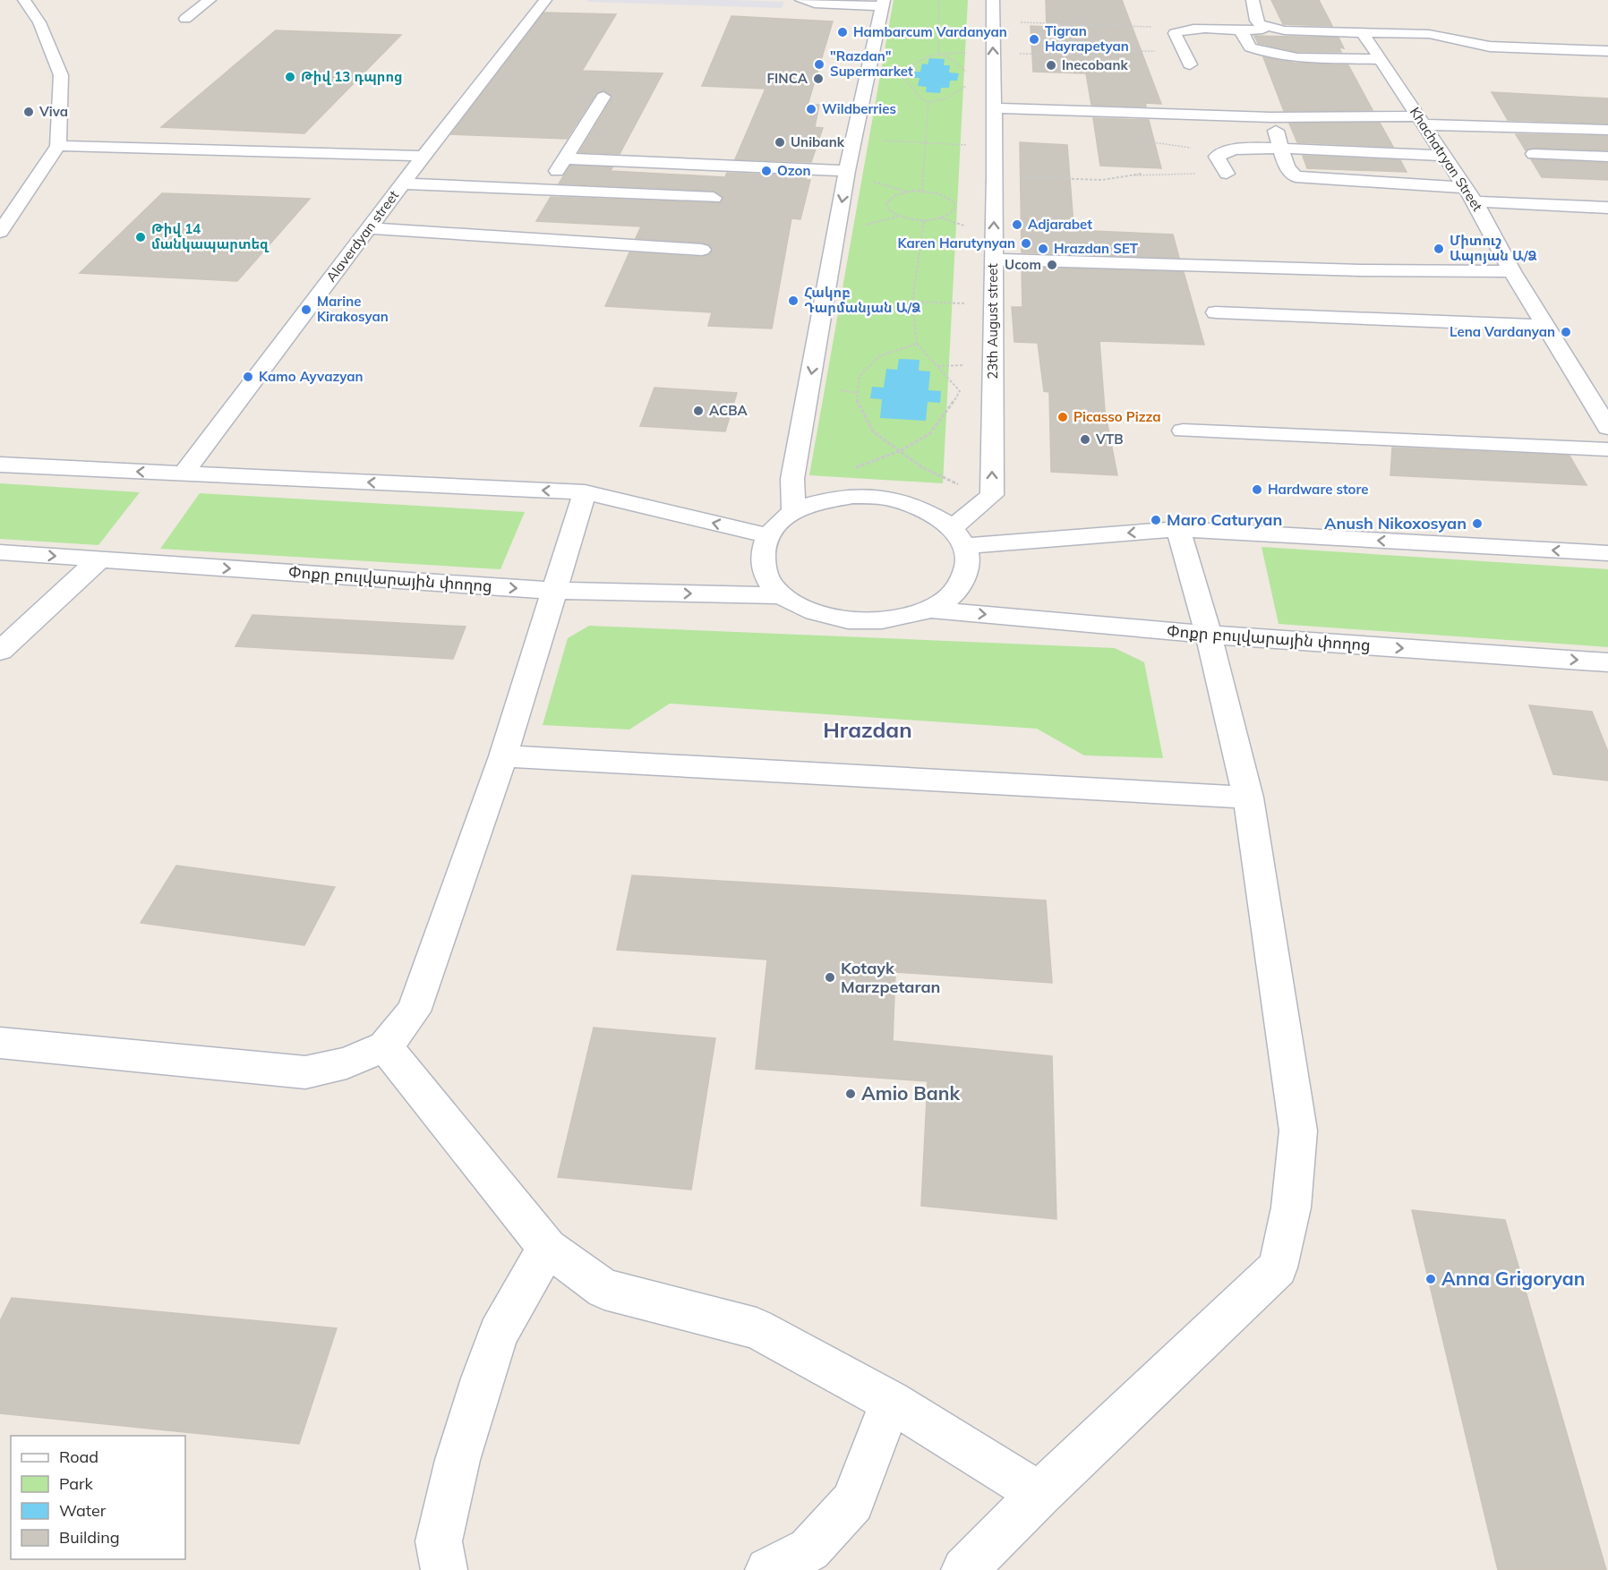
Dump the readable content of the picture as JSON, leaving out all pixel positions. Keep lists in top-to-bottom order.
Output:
{
  "streets": {
    "street": [
      "Khachatryan Street",
      "Alaverdyan street",
      "23th August street",
      "Փոքր բուլվարային փողոց"
    ]
  },
  "crossings": [
    ["23th August street", "Փոքր բուլվարային փողոց"]
  ],
  "districts": ["Hrazdan"],
  "places": [
    "Hambarcum Vardanyan",
    "Tigran Hayrapetyan",
    "\"Razdan\" Supermarket",
    "Inecobank",
    "Թիվ 13 դպրոց",
    "FINCA",
    "Wildberries",
    "Viva",
    "Unibank",
    "Ozon",
    "Adjarabet",
    "Թիվ 14 մանկապարտեզ",
    "Karen Harutynyan",
    "Hrazdan SET",
    "Միտուշ Ապոյան Ա/Ձ",
    "Ucom",
    "Հակոբ Դարմանյան Ա/Ձ",
    "Marine Kirakosyan",
    "Lena Vardanyan",
    "Kamo Ayvazyan",
    "ACBA",
    "Picasso Pizza",
    "VTB",
    "Hardware store",
    "Maro Caturyan",
    "Anush Nikoxosyan",
    "Kotayk Marzpetaran",
    "Amio Bank",
    "Anna Grigoryan"
  ],
  "legend": [
    "Road",
    "Park",
    "Water",
    "Building"
  ]
}
